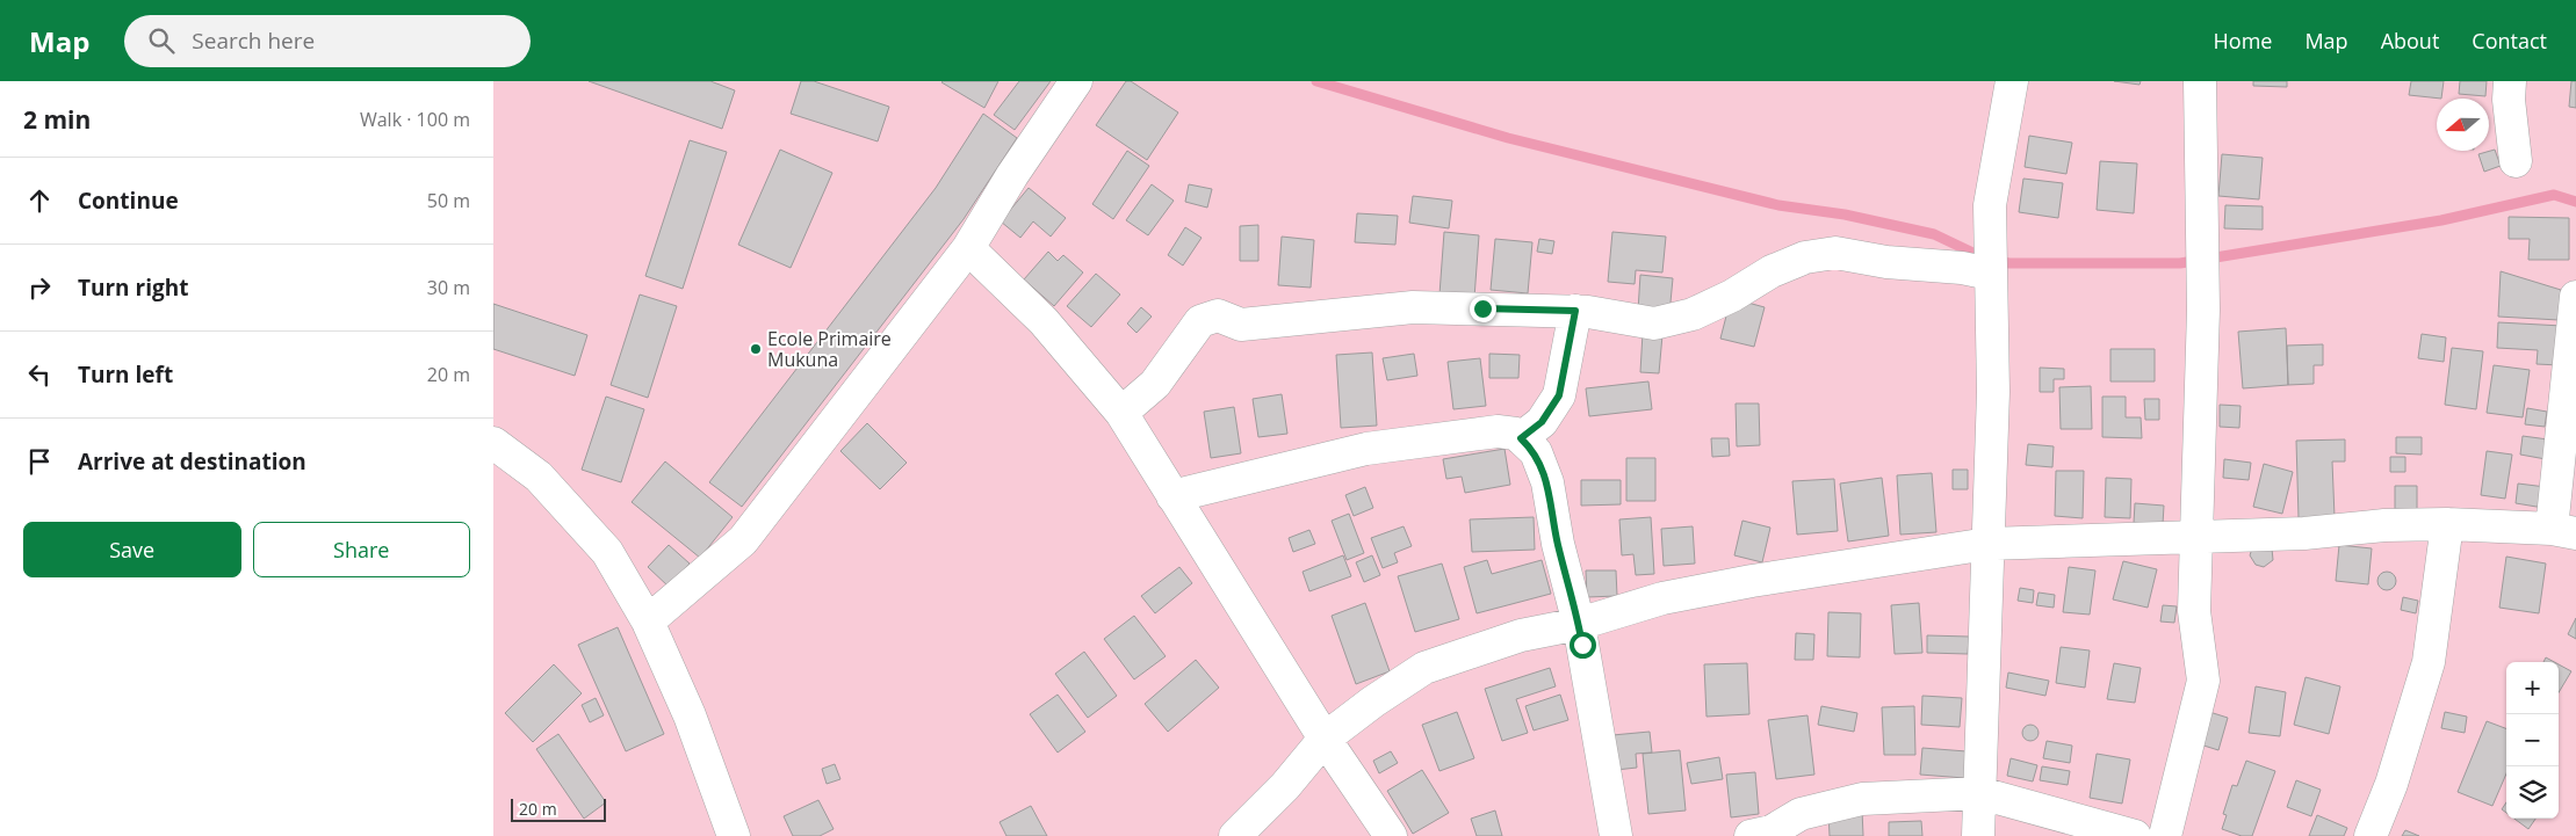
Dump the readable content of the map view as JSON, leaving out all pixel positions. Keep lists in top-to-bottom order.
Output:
{
  "places": ["Ecole Primaire Mukuna"],
  "scale_bar": "20 m",
  "north": "left",
  "page": {
    "header": "Map",
    "search": "Search here",
    "nav": [
      "Home",
      "Map",
      "About",
      "Contact"
    ],
    "heading": ["2 min", "Walk · 100 m"],
    "list": [
      ["Continue", "50 m"],
      ["Turn right", "30 m"],
      ["Turn left", "20 m"],
      "Arrive at destination"
    ],
    "buttons": ["Save", "Share"],
    "map_buttons": ["+", "−"],
    "scale": "20 m"
  }
}
